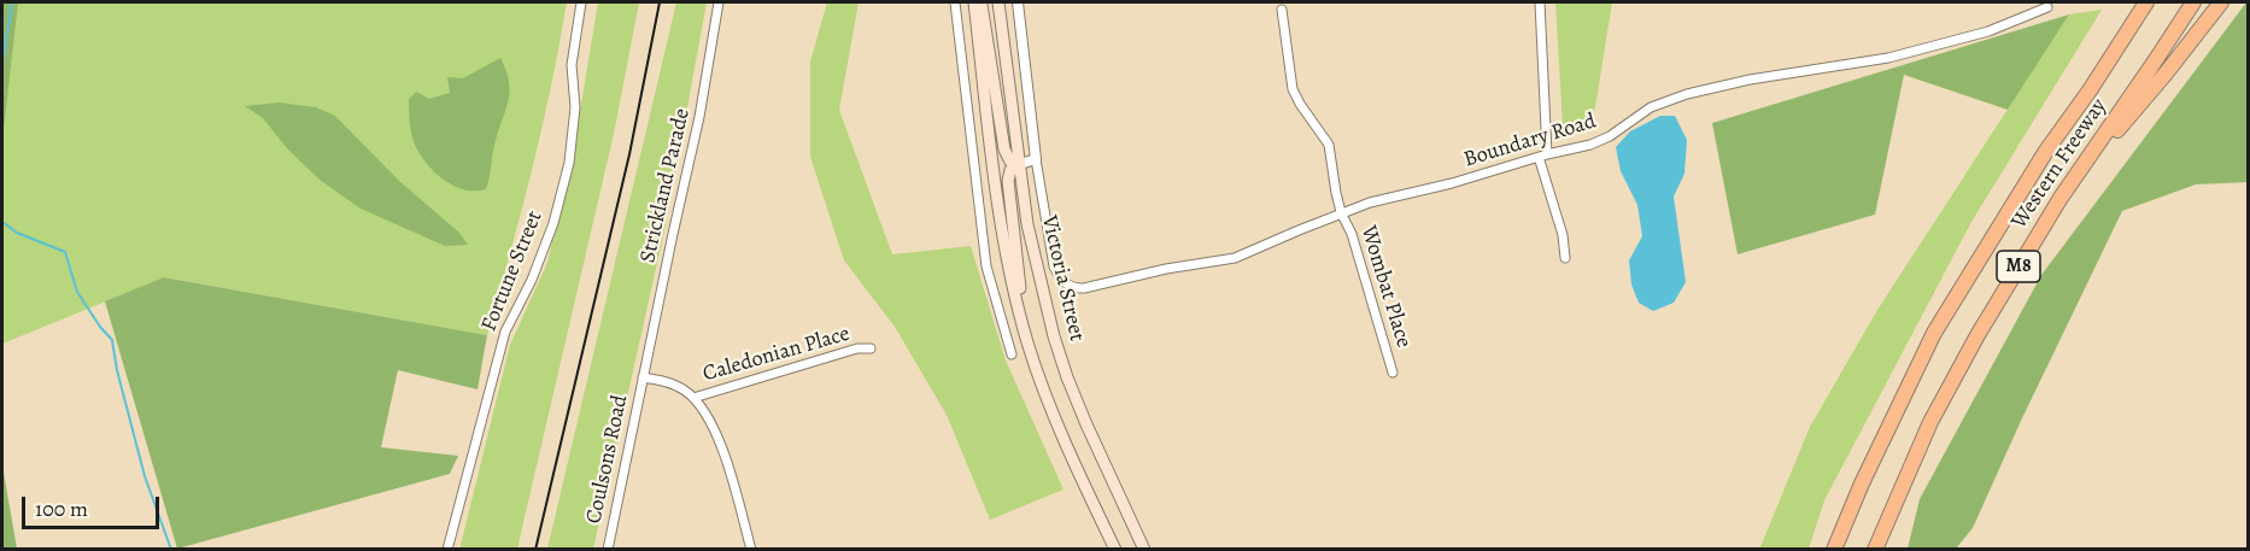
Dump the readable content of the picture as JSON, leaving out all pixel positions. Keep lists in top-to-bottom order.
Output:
{
  "streets": {
    "highway": ["Western Freeway", "M8"],
    "main road": ["Victoria Street"],
    "street": [
      "Boundary Road",
      "Strickland Parade",
      "Fortune Street",
      "Wombat Place",
      "Caledonian Place",
      "Coulsons Road"
    ]
  },
  "crossings": [
    ["Boundary Road", "Wombat Place"],
    ["Strickland Parade", "Coulsons Road"]
  ],
  "scale_bar": "100 m"
}
